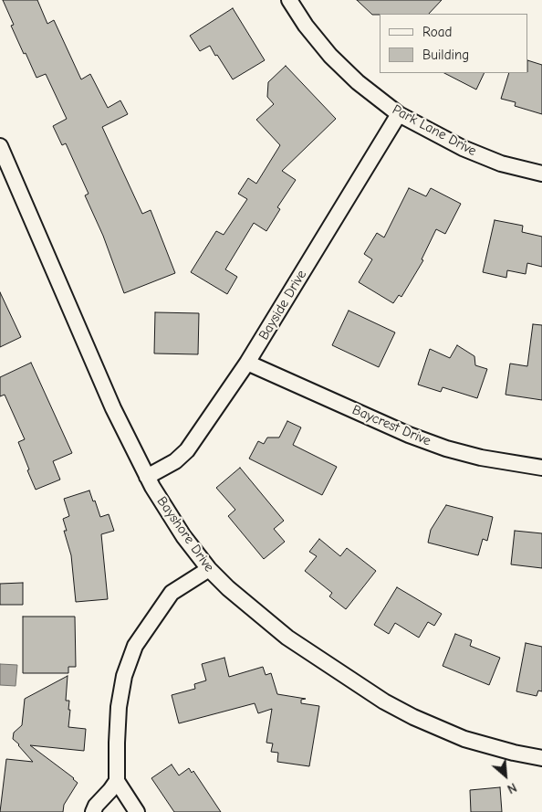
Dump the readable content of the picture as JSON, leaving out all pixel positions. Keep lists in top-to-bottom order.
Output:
{
  "streets": {
    "street": [
      "Park Lane Drive",
      "Bayside Drive",
      "Baycrest Drive",
      "Bayshore Drive"
    ]
  },
  "crossings": [
    ["Park Lane Drive", "Bayside Drive"],
    ["Bayside Drive", "Baycrest Drive"],
    ["Bayside Drive", "Bayshore Drive"]
  ],
  "legend": ["Road", "Building"],
  "north": "bottom right"
}
